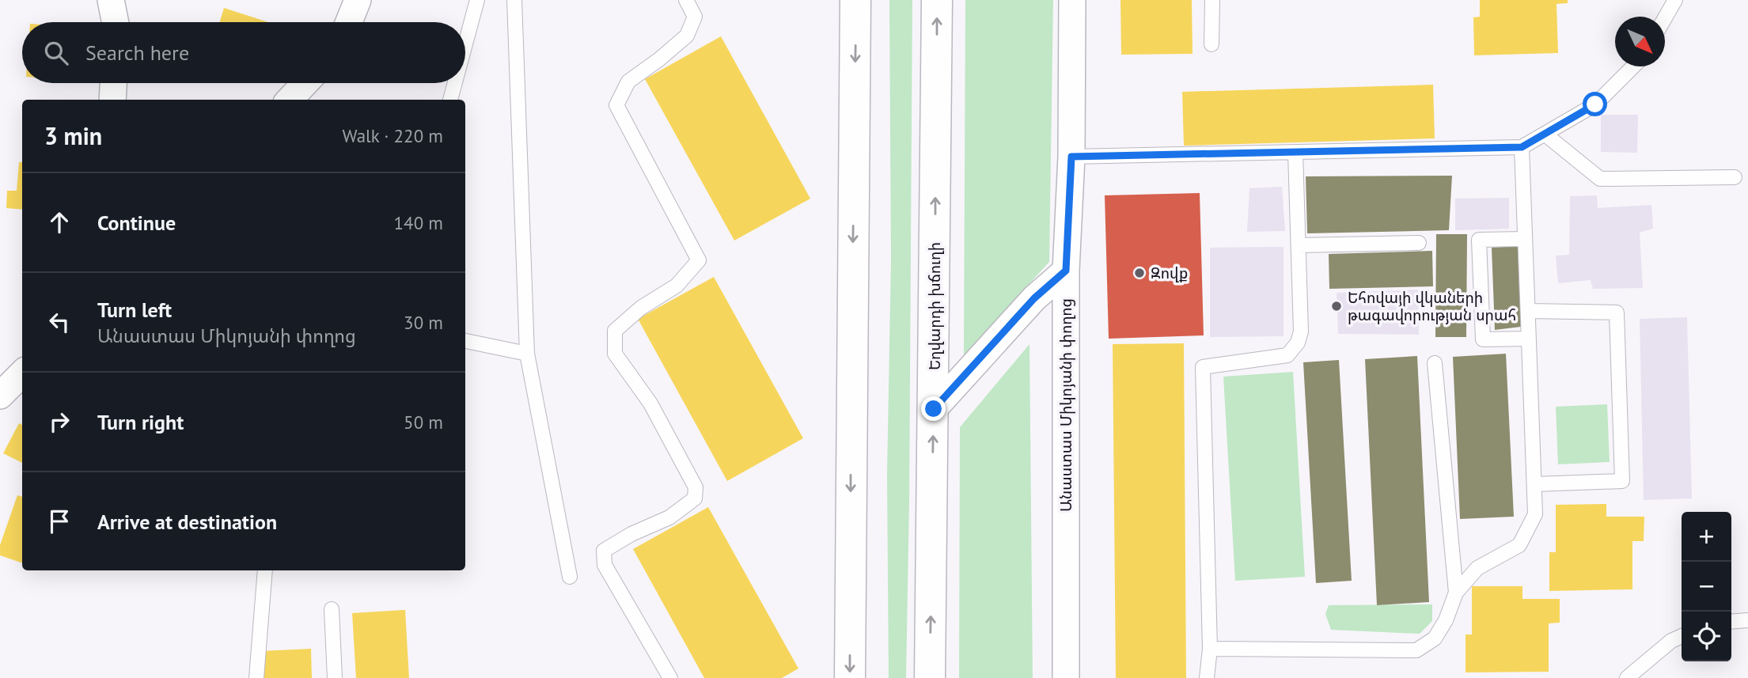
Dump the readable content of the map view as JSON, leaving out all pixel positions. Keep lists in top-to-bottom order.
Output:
{
  "streets": {
    "main road": ["Եղվարդի խճուղի"],
    "street": ["Անաստաս Միկոյանի փողոց"]
  },
  "places": ["Զովք", "Եհովայի վկաների թագավորության սրահ"],
  "north": "bottom right",
  "page": {
    "search": "Search here",
    "heading": ["3 min", "Walk · 220 m"],
    "list": [
      ["Continue", "140 m"],
      ["Turn left", "Անաստաս Միկոյանի փողոց", "30 m"],
      ["Turn right", "50 m"],
      "Arrive at destination"
    ],
    "map_buttons": ["+", "−"]
  }
}
